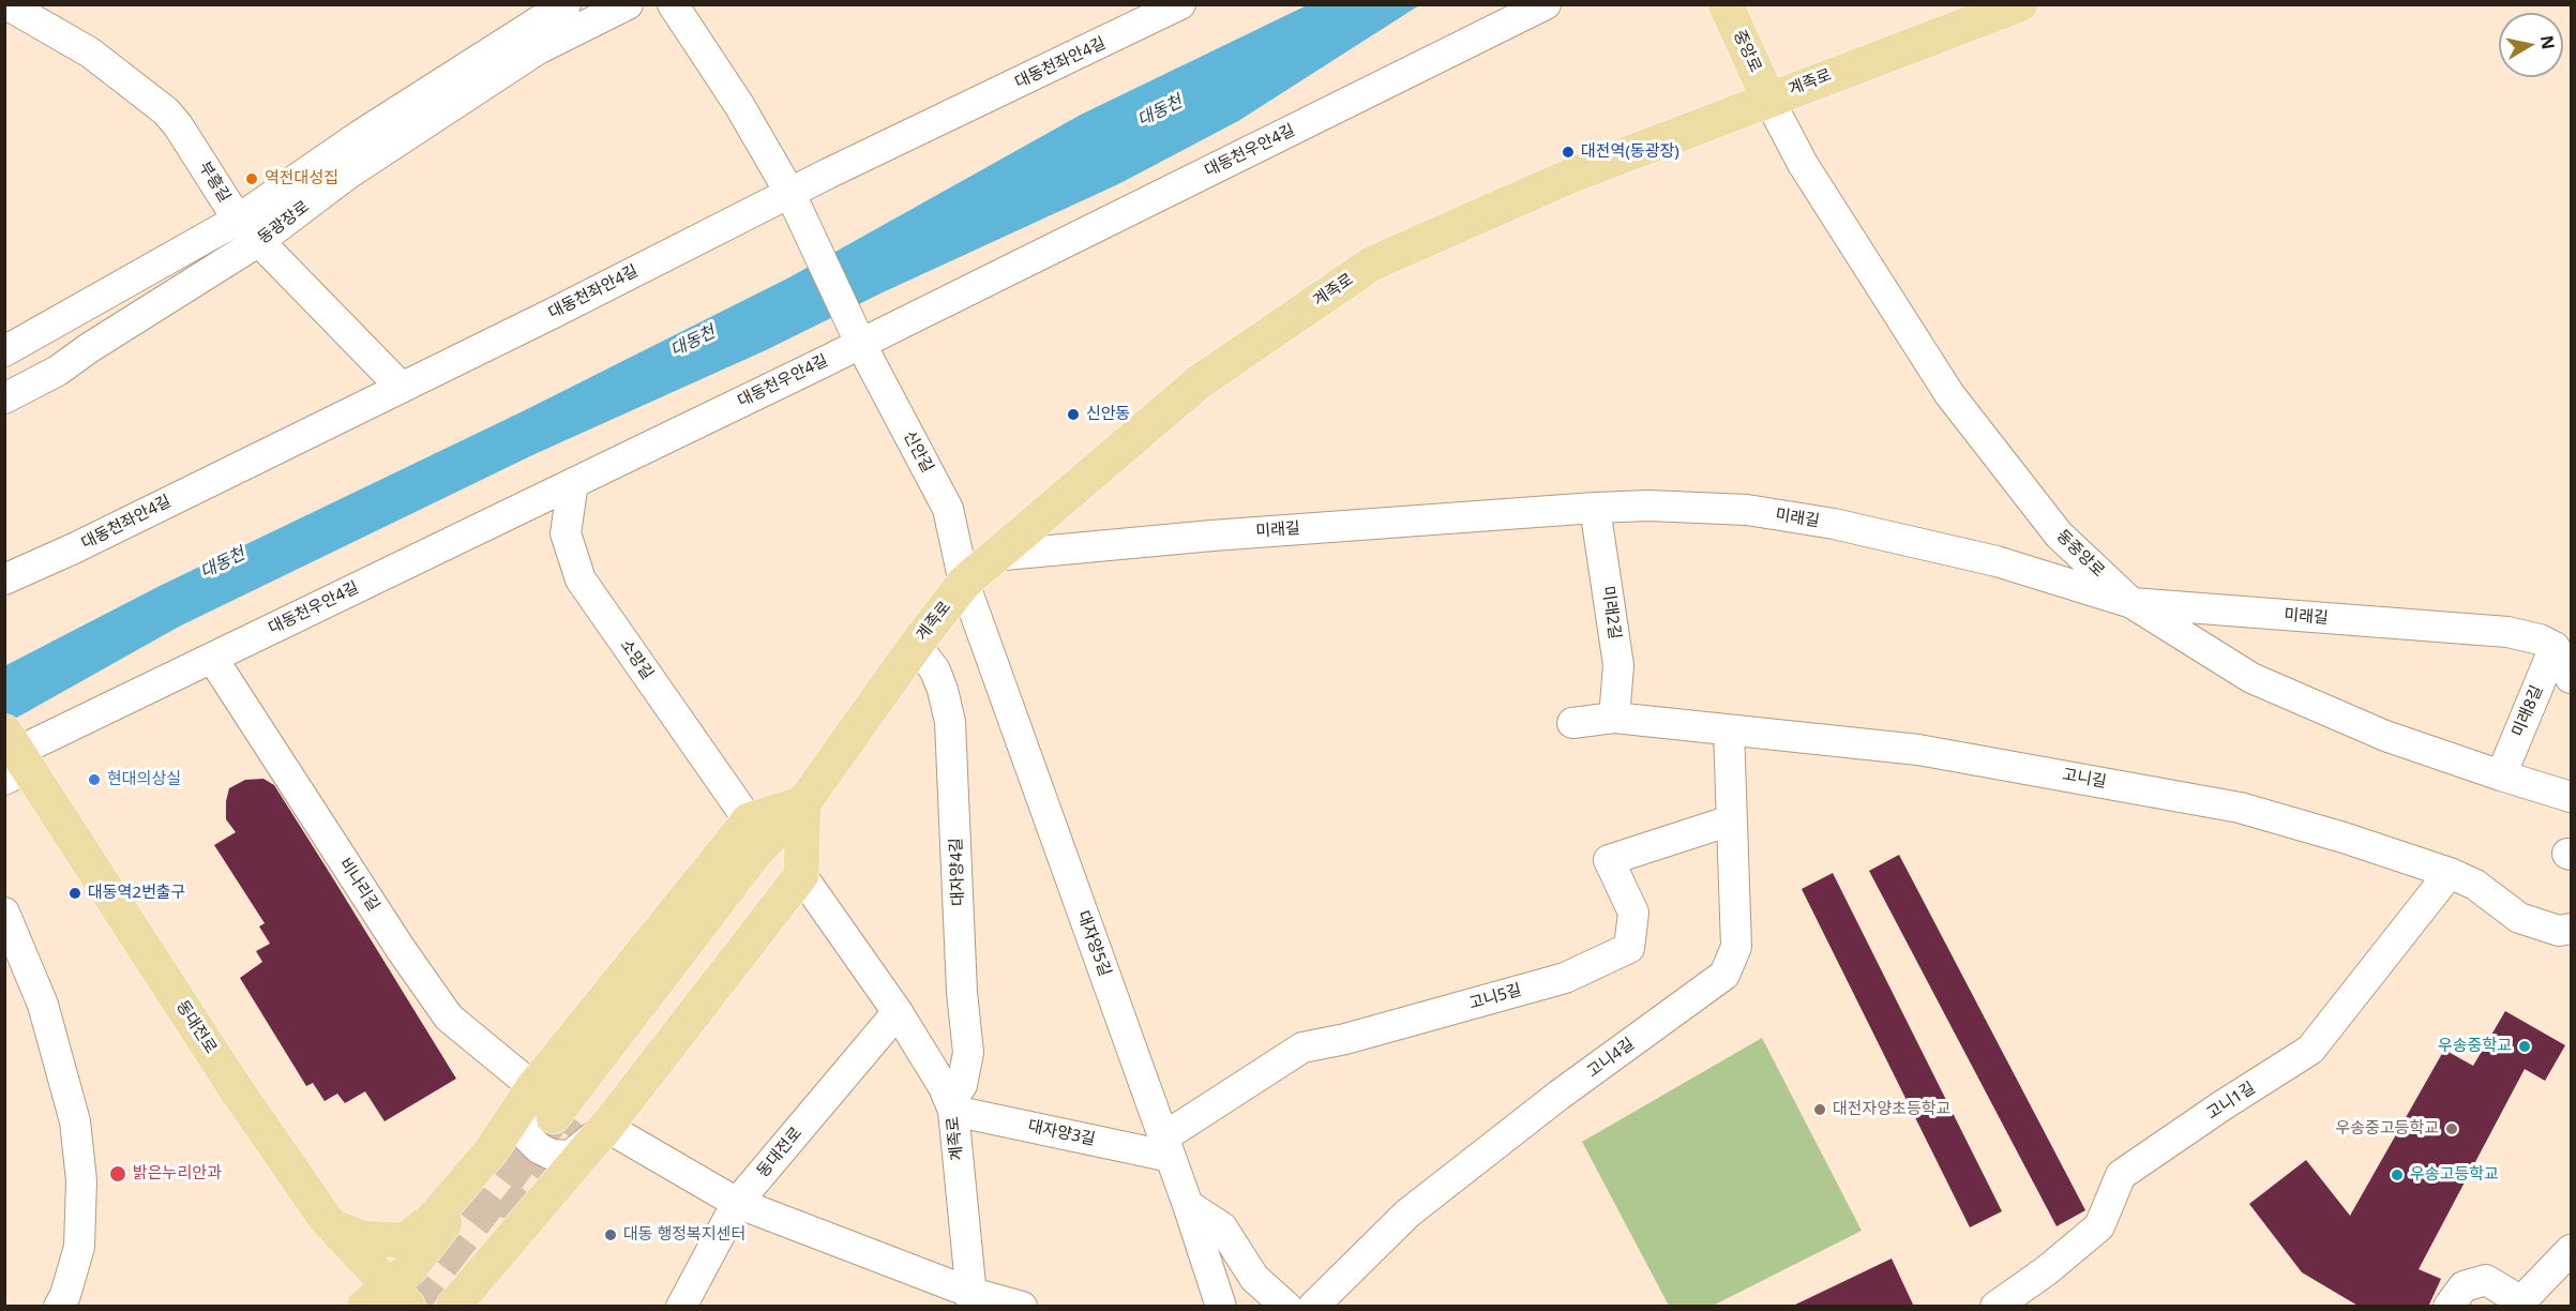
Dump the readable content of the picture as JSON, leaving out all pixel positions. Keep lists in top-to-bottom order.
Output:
{
  "streets": {
    "main road": ["중앙로", "계족로", "동대전로"],
    "street": [
      "대동천좌안4길",
      "대동천우안4길",
      "부흥길",
      "동광장로",
      "신안길",
      "미래길",
      "동중앙로",
      "미래2길",
      "소망길",
      "미래8길",
      "고니길",
      "대자양4길",
      "비나리길",
      "대자양5길",
      "고니5길",
      "고니4길",
      "고니1길",
      "대자양3길"
    ]
  },
  "crossings": [
    ["중앙로", "계족로"],
    ["중앙로", "동중앙로"],
    ["대동천좌안4길", "부흥길"],
    ["대동천좌안4길", "신안길"],
    ["계족로", "신안길"],
    ["계족로", "미래길"],
    ["계족로", "동중앙로"],
    ["계족로", "대자양4길"],
    ["계족로", "대자양5길"],
    ["계족로", "동대전로"],
    ["계족로", "대자양3길"],
    ["대동천우안4길", "신안길"],
    ["대동천우안4길", "소망길"],
    ["대동천우안4길", "비나리길"],
    ["대동천우안4길", "동대전로"],
    ["부흥길", "동광장로"],
    ["신안길", "대자양5길"],
    ["미래길", "동중앙로"],
    ["미래길", "미래2길"],
    ["미래길", "미래8길"],
    ["동중앙로", "미래8길"],
    ["미래2길", "고니길"],
    ["고니길", "고니4길"],
    ["고니길", "고니1길"],
    ["대자양4길", "대자양3길"],
    ["대자양5길", "고니5길"],
    ["대자양5길", "대자양3길"],
    ["고니5길", "고니4길"],
    ["고니5길", "대자양3길"]
  ],
  "water": ["대동천"],
  "places": [
    "대전역(동광장)",
    "역전대성집",
    "신안동",
    "현대의상실",
    "대동역2번출구",
    "우송중학교",
    "대전자양초등학교",
    "우송중고등학교",
    "밝은누리안과",
    "우송고등학교",
    "대동 행정복지센터"
  ],
  "north": "right"
}
